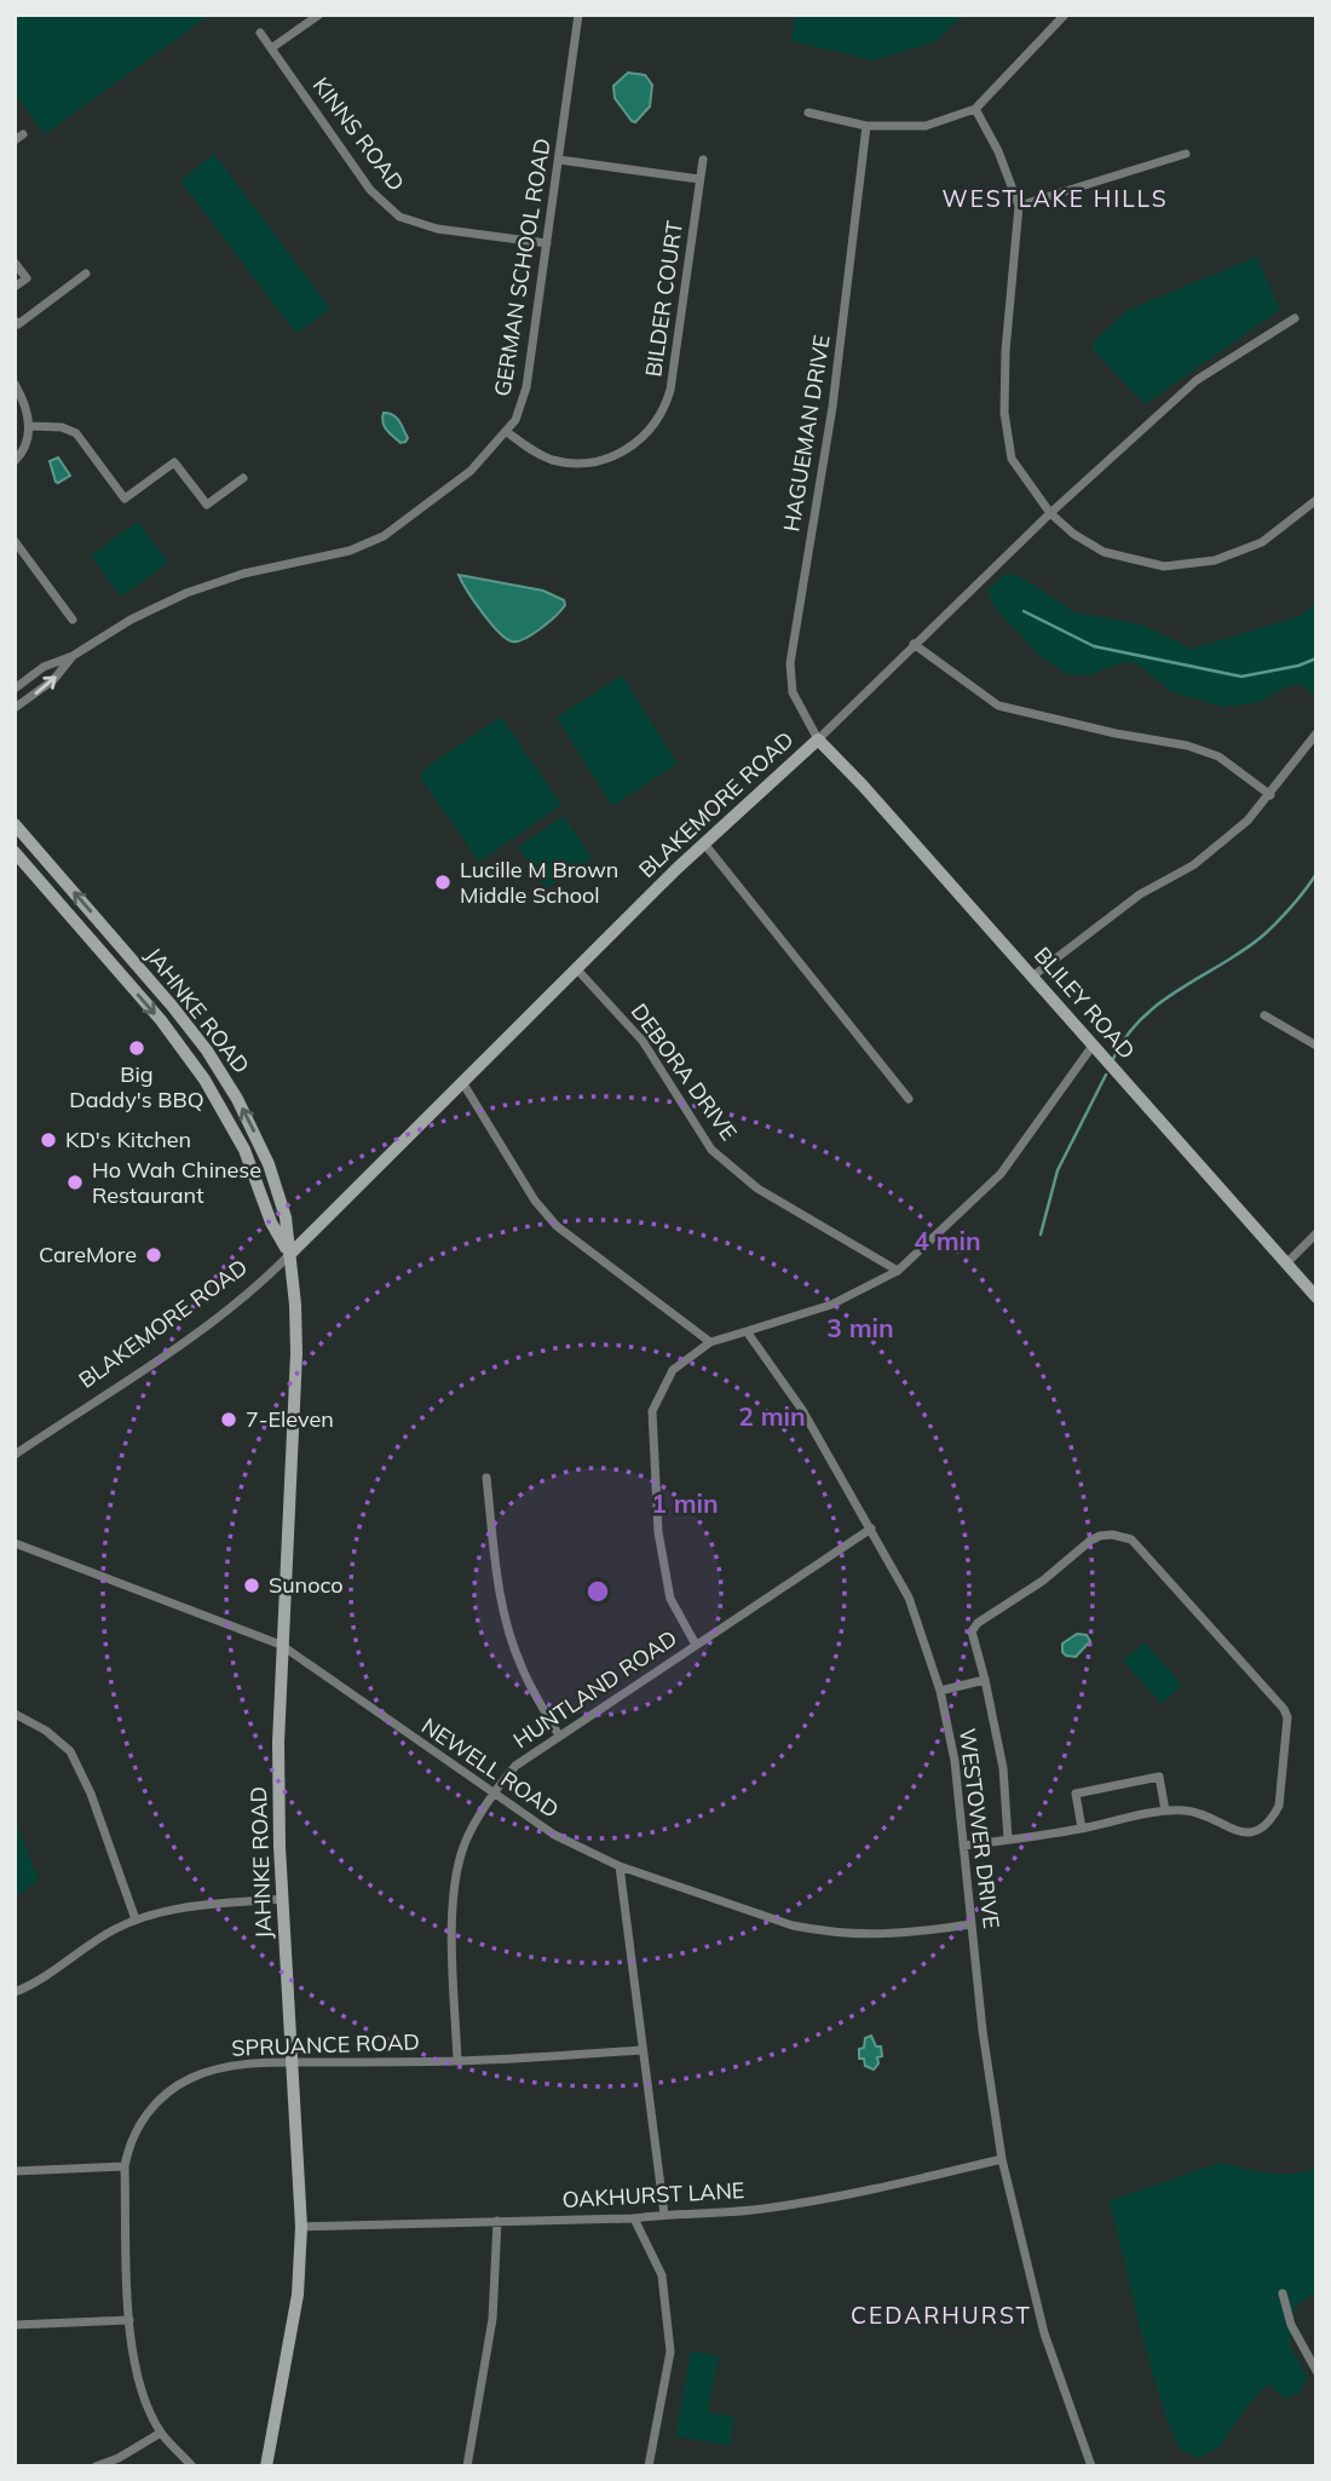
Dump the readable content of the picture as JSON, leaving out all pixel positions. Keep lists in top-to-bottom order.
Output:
{
  "streets": {
    "main road": ["BLAKEMORE ROAD", "BLILEY ROAD", "JAHNKE ROAD"],
    "street": [
      "KINNS ROAD",
      "GERMAN SCHOOL ROAD",
      "BILDER COURT",
      "HAGUEMAN DRIVE",
      "DEBORA DRIVE",
      "HUNTLAND ROAD",
      "NEWELL ROAD",
      "WESTOWER DRIVE",
      "SPRUANCE ROAD",
      "OAKHURST LANE"
    ]
  },
  "crossings": [
    ["KINNS ROAD", "GERMAN SCHOOL ROAD"],
    ["GERMAN SCHOOL ROAD", "BILDER COURT"],
    ["HAGUEMAN DRIVE", "BLAKEMORE ROAD"],
    ["HAGUEMAN DRIVE", "BLILEY ROAD"],
    ["BLAKEMORE ROAD", "BLILEY ROAD"],
    ["BLAKEMORE ROAD", "JAHNKE ROAD"],
    ["BLAKEMORE ROAD", "DEBORA DRIVE"],
    ["JAHNKE ROAD", "NEWELL ROAD"],
    ["JAHNKE ROAD", "SPRUANCE ROAD"],
    ["JAHNKE ROAD", "OAKHURST LANE"],
    ["HUNTLAND ROAD", "NEWELL ROAD"],
    ["HUNTLAND ROAD", "WESTOWER DRIVE"],
    ["HUNTLAND ROAD", "SPRUANCE ROAD"],
    ["NEWELL ROAD", "WESTOWER DRIVE"],
    ["WESTOWER DRIVE", "OAKHURST LANE"]
  ],
  "districts": ["WESTLAKE HILLS", "CEDARHURST"],
  "places": [
    "Lucille M Brown Middle School",
    "Big Daddy's BBQ",
    "KD's Kitchen",
    "Ho Wah Chinese Restaurant",
    "CareMore",
    "7-Eleven",
    "Sunoco"
  ],
  "rings": [
    "4 min",
    "3 min",
    "2 min",
    "1 min"
  ]
}
